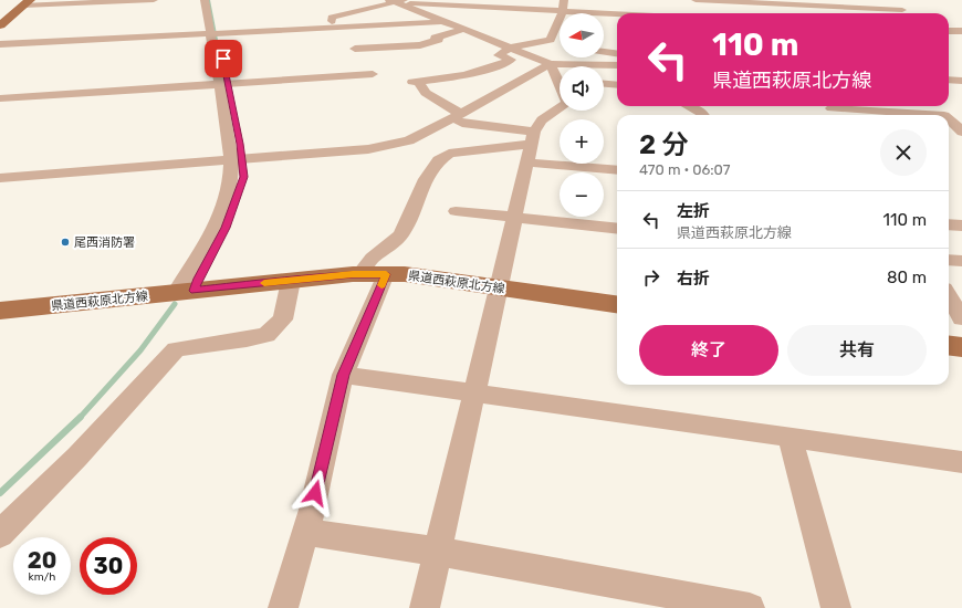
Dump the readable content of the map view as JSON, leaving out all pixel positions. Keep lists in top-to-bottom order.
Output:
{
  "streets": {
    "main road": ["県道西萩原北方線"]
  },
  "places": ["尾西消防署"],
  "north": "left",
  "page": {
    "map_buttons": ["+", "−"],
    "turn": ["110 m", "県道西萩原北方線"],
    "heading": ["2 分", "470 m · 06:07"],
    "list": [
      {
        "name": "左折",
        "note": "県道西萩原北方線",
        "value": "110 m"
      },
      {
        "name": "右折",
        "value": "80 m"
      }
    ],
    "buttons": ["終了", "共有"],
    "speed": "20 km/h",
    "limit": "30"
  }
}
